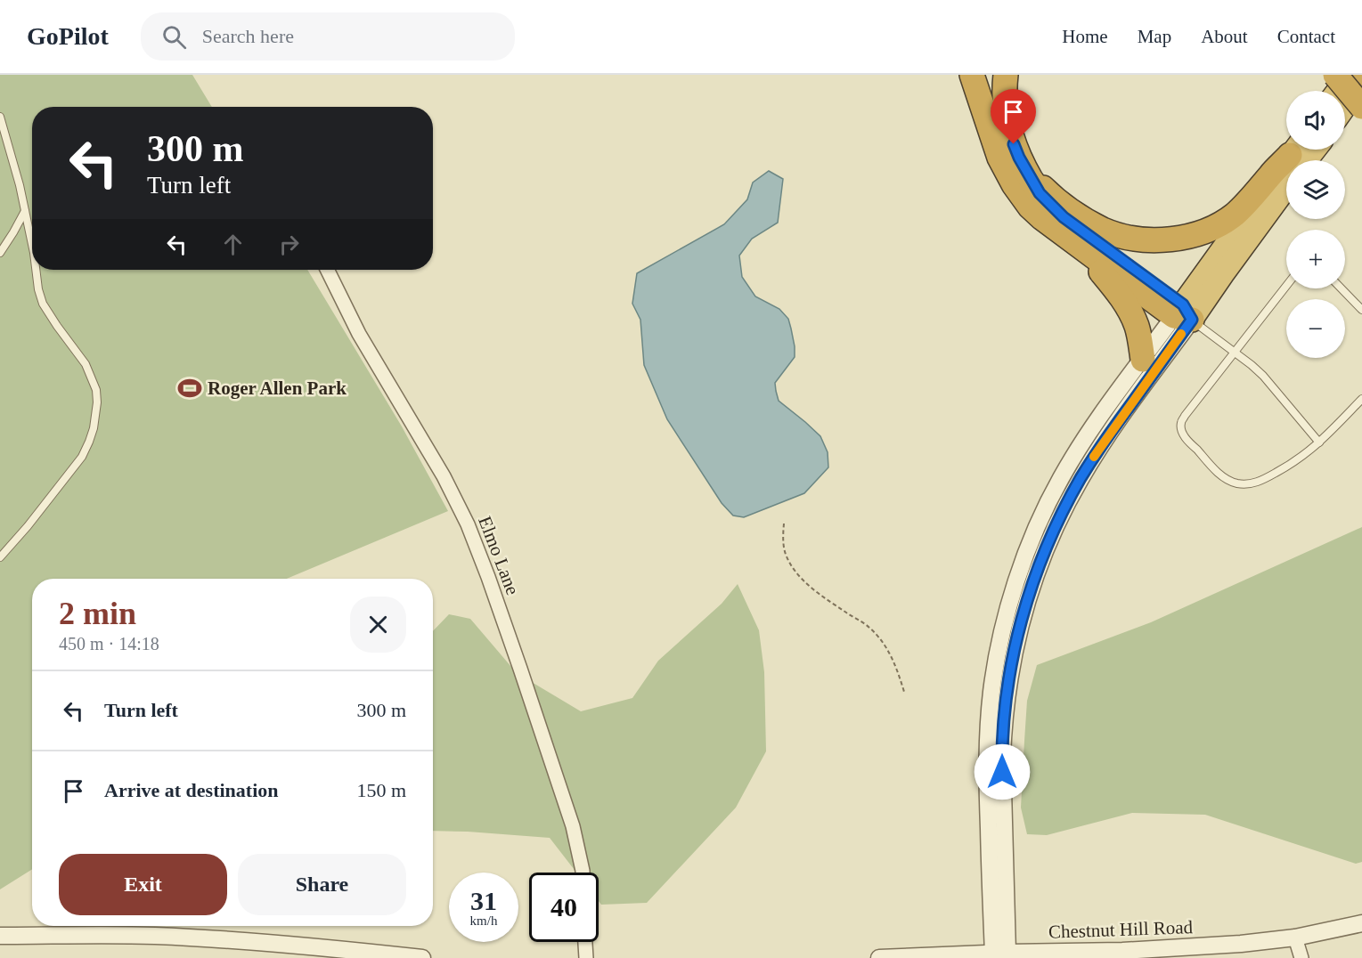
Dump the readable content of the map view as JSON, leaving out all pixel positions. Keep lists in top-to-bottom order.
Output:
{
  "streets": {
    "street": ["Elmo Lane", "Chestnut Hill Road"]
  },
  "places": {
    "sports": ["Roger Allen Park"]
  },
  "page": {
    "header": "GoPilot",
    "search": "Search here",
    "nav": [
      "Home",
      "Map",
      "About",
      "Contact"
    ],
    "map_buttons": ["+", "−"],
    "turn": ["300 m", "Turn left"],
    "heading": ["2 min", "450 m · 14:18"],
    "list": [
      {
        "name": "Turn left",
        "value": "300 m"
      },
      {
        "name": "Arrive at destination",
        "value": "150 m"
      }
    ],
    "buttons": ["Exit", "Share"],
    "speed": "31 km/h",
    "limit": "40"
  }
}
